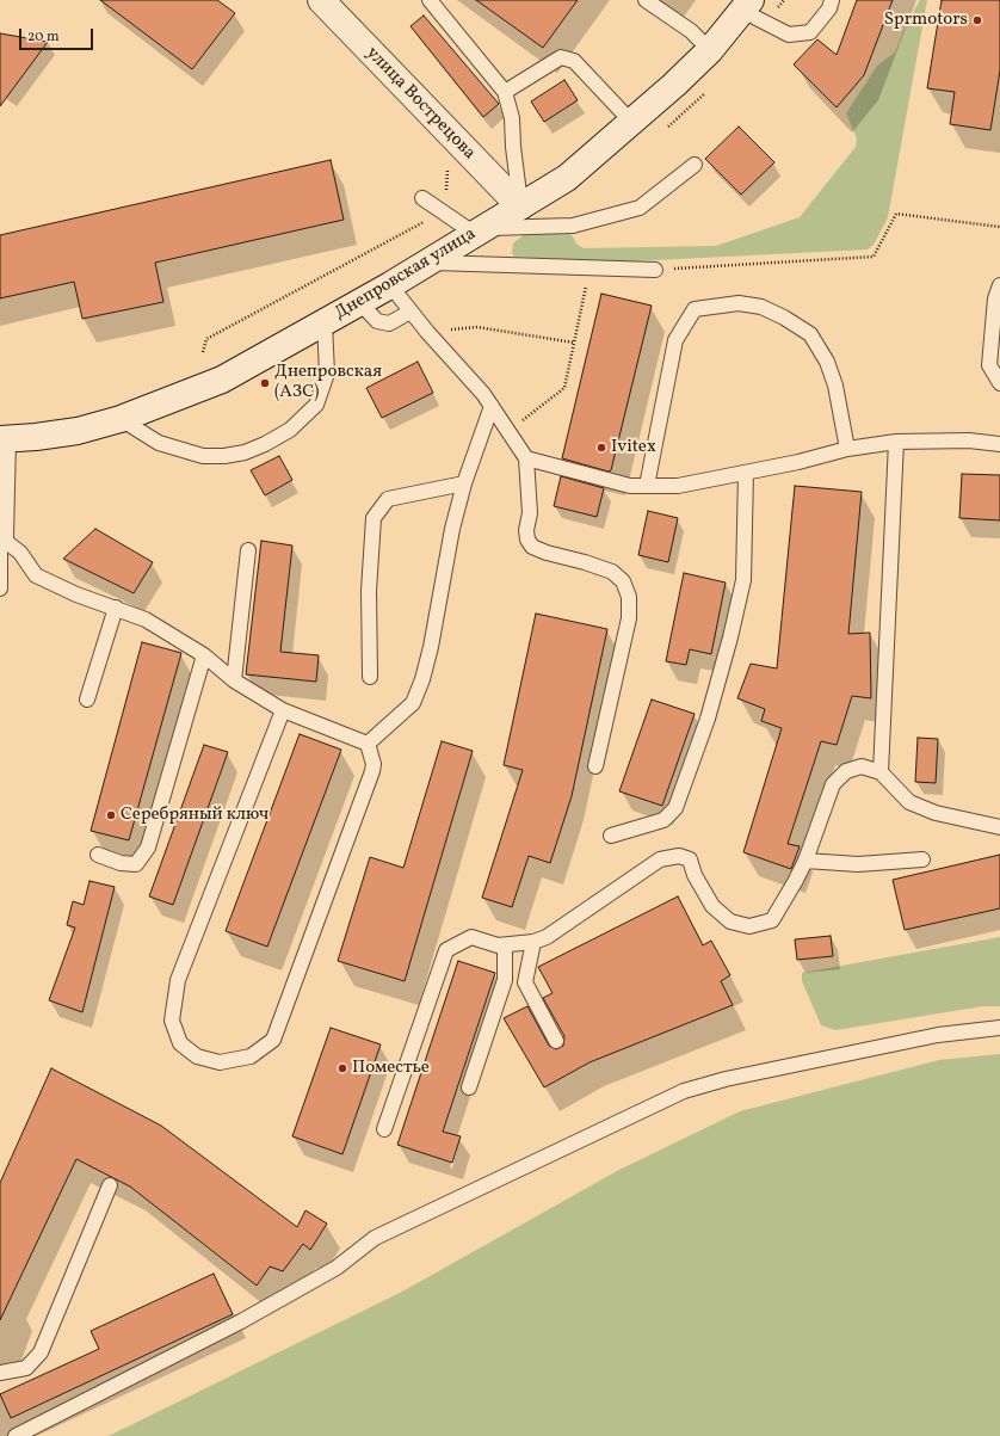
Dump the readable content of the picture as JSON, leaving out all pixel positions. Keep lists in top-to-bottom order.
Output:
{
  "streets": {
    "main road": ["улица Вострецова", "Днепровская улица"]
  },
  "crossings": [
    ["улица Вострецова", "Днепровская улица"]
  ],
  "places": [
    "Sprmotors",
    "Днепровская (АЗС)",
    "Ivitex",
    "Серебряный ключ",
    "Поместье"
  ],
  "scale_bar": "20 m"
}
